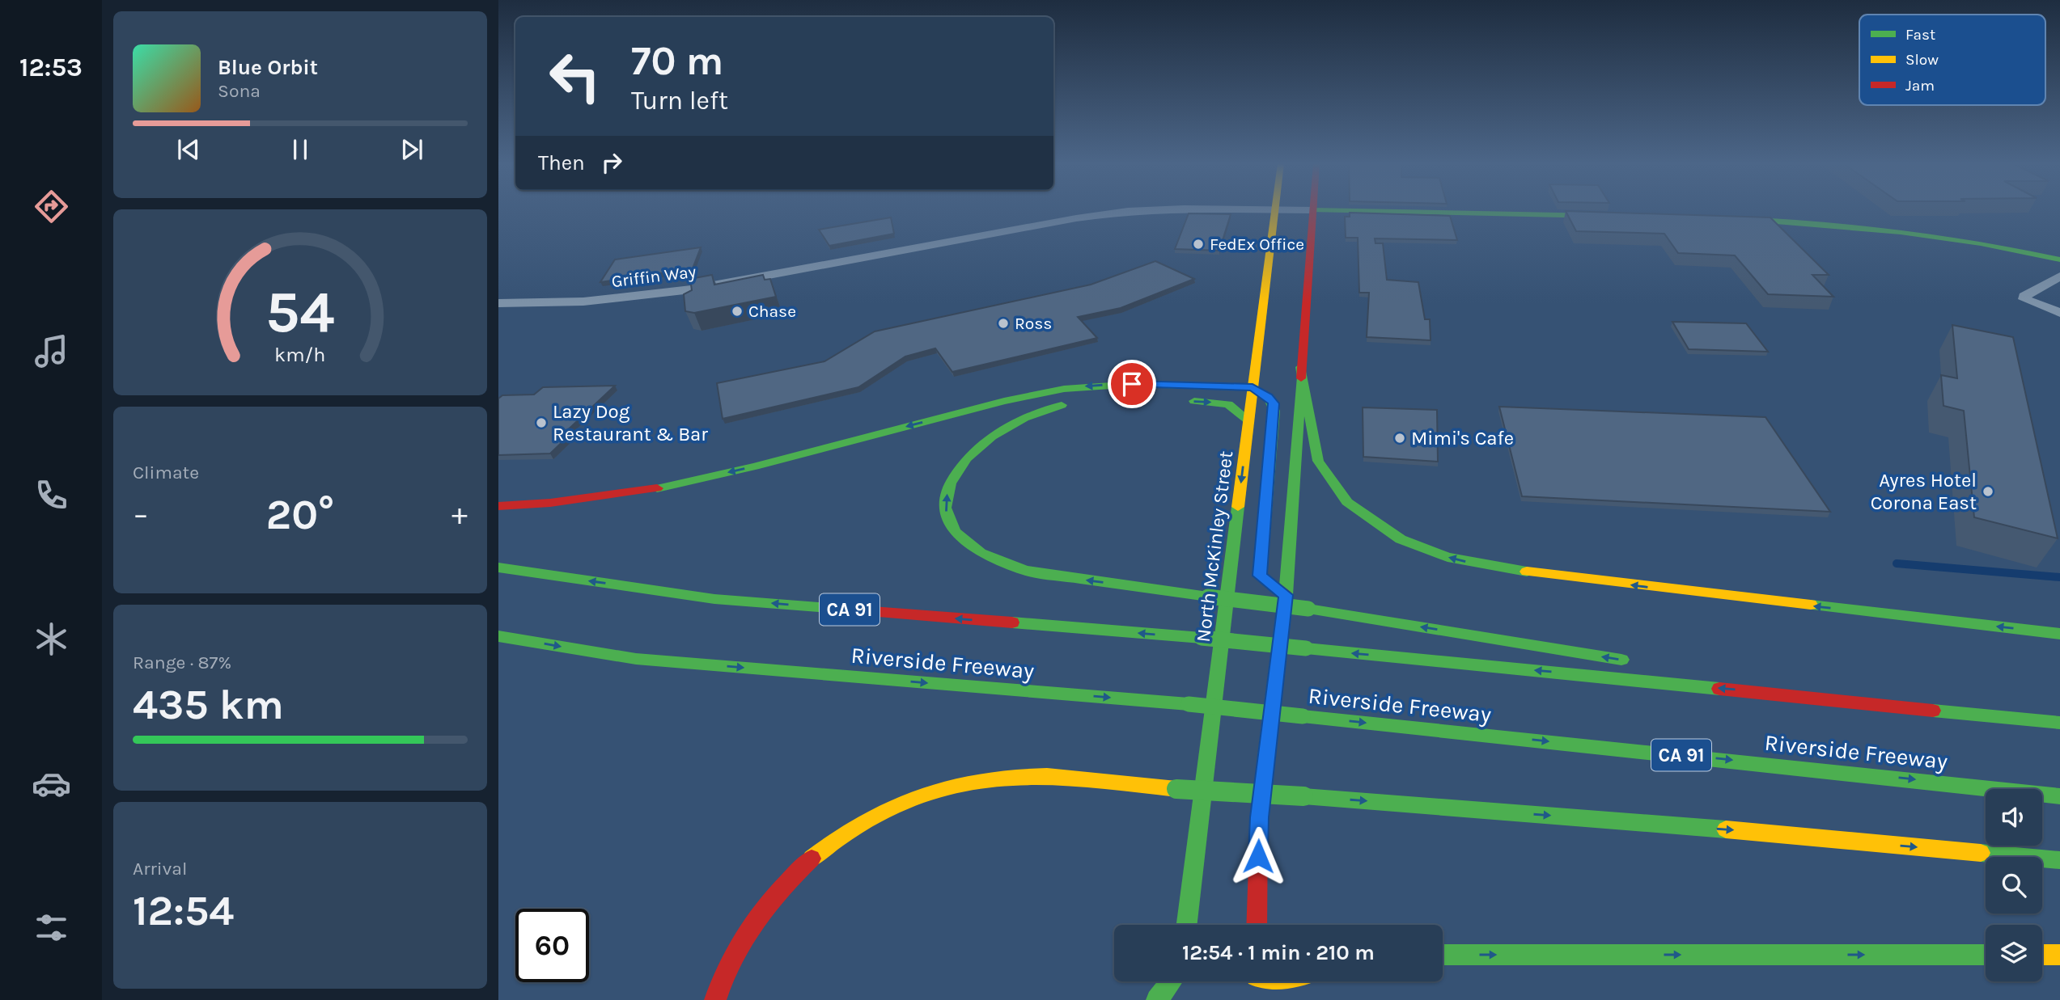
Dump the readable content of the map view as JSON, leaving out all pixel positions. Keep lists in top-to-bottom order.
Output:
{
  "streets": {
    "main road": [
      "Griffin Way",
      "North McKinley Street",
      "CA 91",
      "Riverside Freeway"
    ]
  },
  "places": [
    "FedEx Office",
    "Chase",
    "Ross",
    "Lazy Dog Restaurant & Bar",
    "Mimi's Cafe",
    "Ayres Hotel Corona East"
  ],
  "legend": ["Fast", "Slow", "Jam"],
  "page": {
    "tabs": "12:53",
    "turn": ["70 m", "Turn left"],
    "song": ["Blue Orbit", "Sona"],
    "then": "Then",
    "tile": [
      "Climate",
      ["Range · 87%", "435 km"],
      ["Arrival", "12:54"]
    ],
    "heat": ["−", "20°", "+"],
    "limit": "60",
    "trip": "12:54 · 1 min · 210 m",
    "gauge": ["54", "km/h"]
  }
}
